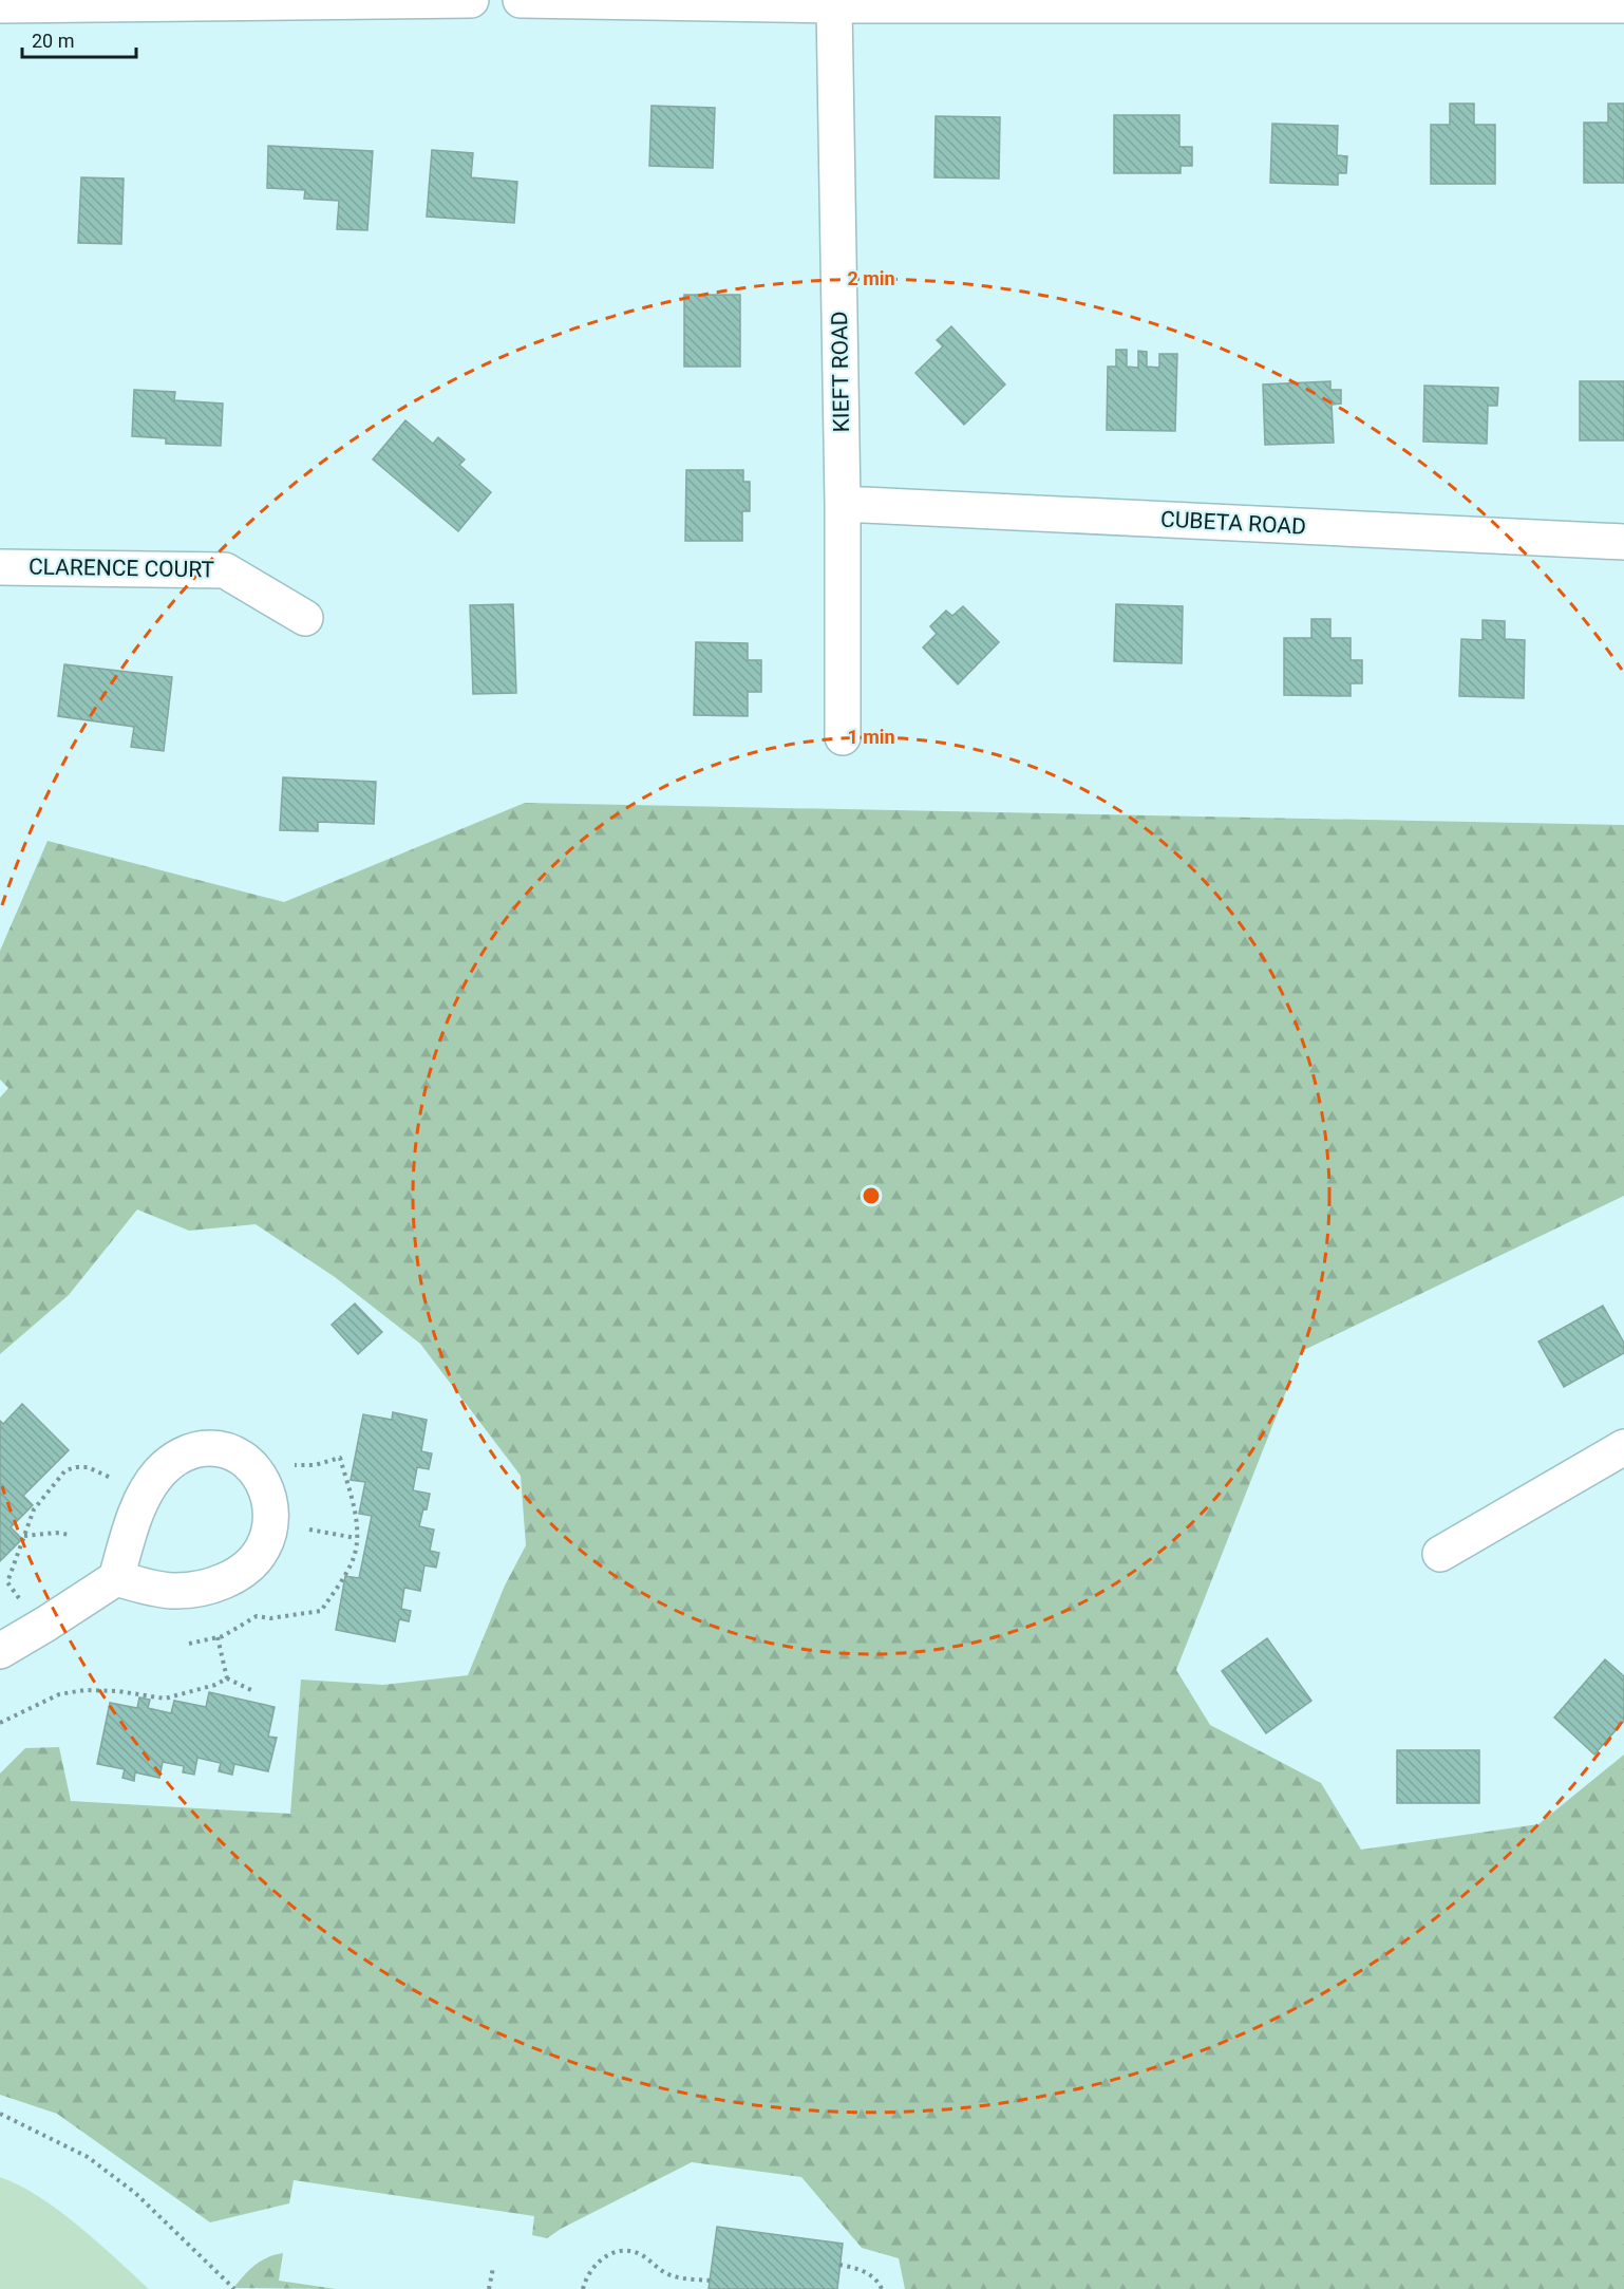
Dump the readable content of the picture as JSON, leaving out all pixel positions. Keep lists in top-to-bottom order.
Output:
{
  "streets": {
    "street": ["KIEFT ROAD", "CUBETA ROAD", "CLARENCE COURT"]
  },
  "crossings": [
    ["KIEFT ROAD", "CUBETA ROAD"]
  ],
  "scale_bar": "20 m",
  "rings": ["2 min", "1 min"]
}
